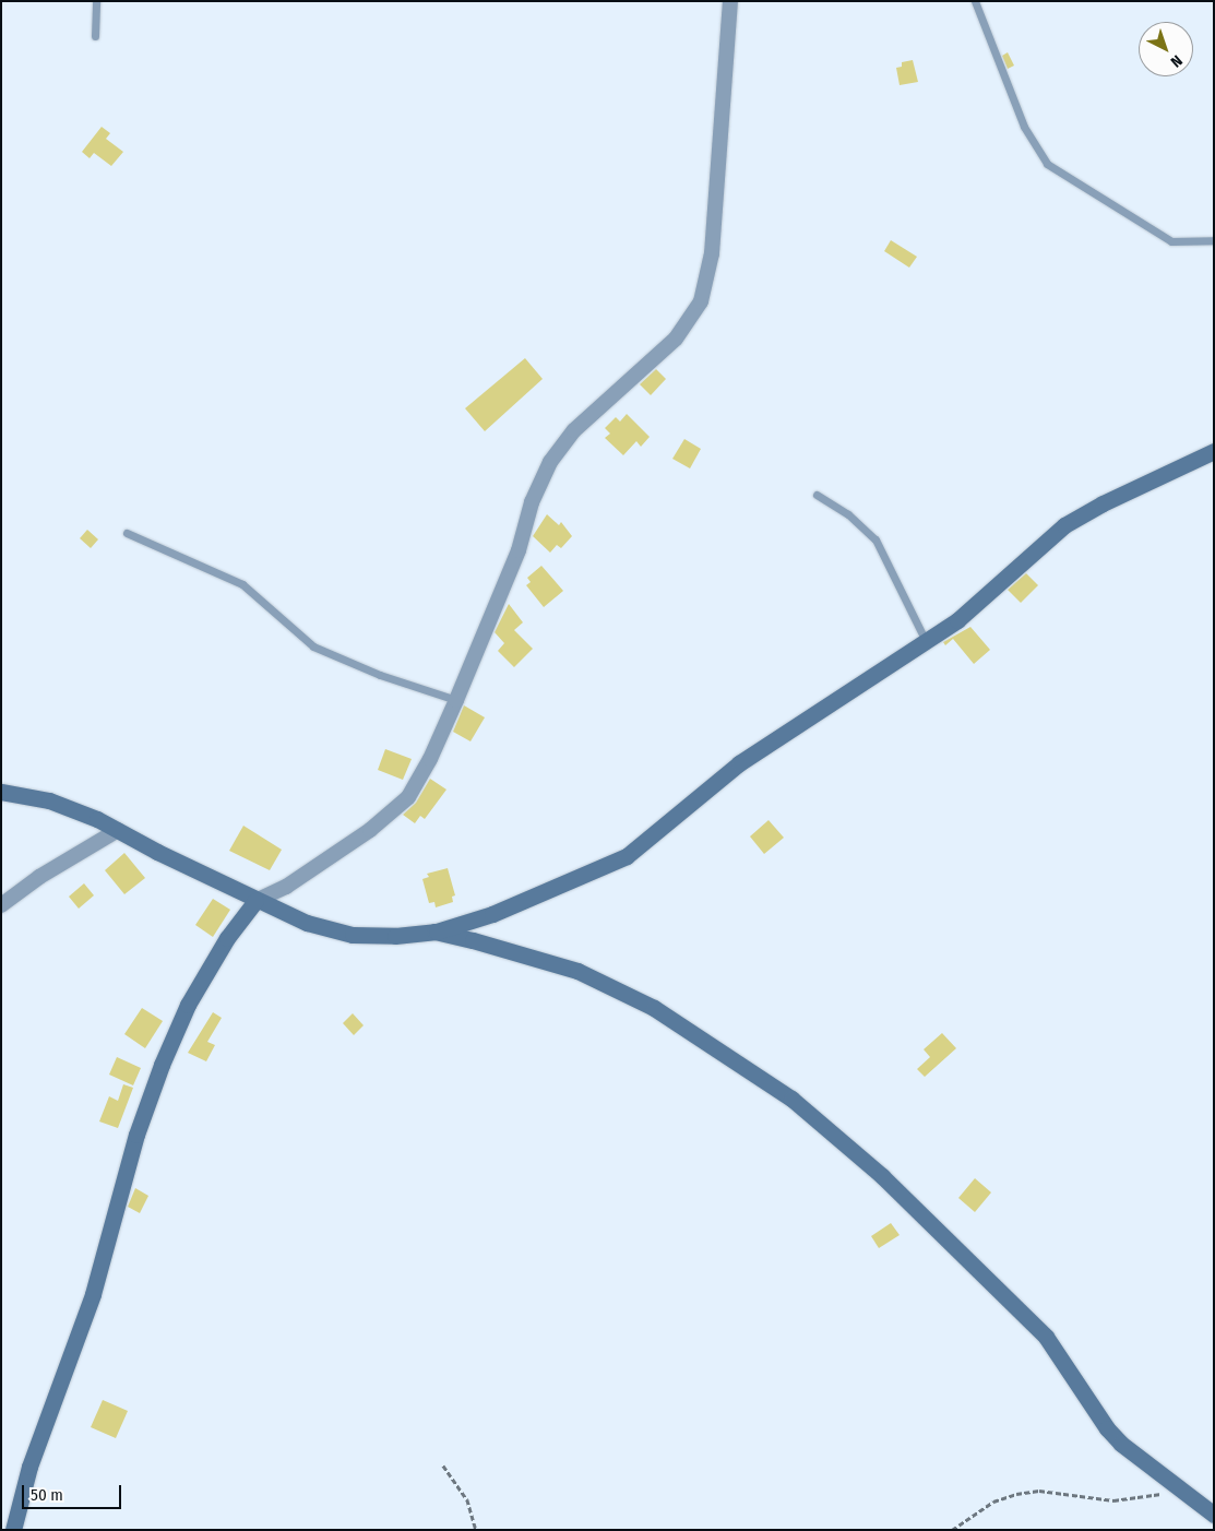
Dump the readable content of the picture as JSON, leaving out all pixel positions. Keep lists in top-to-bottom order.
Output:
{
  "scale_bar": "50 m",
  "north": "bottom right"
}
